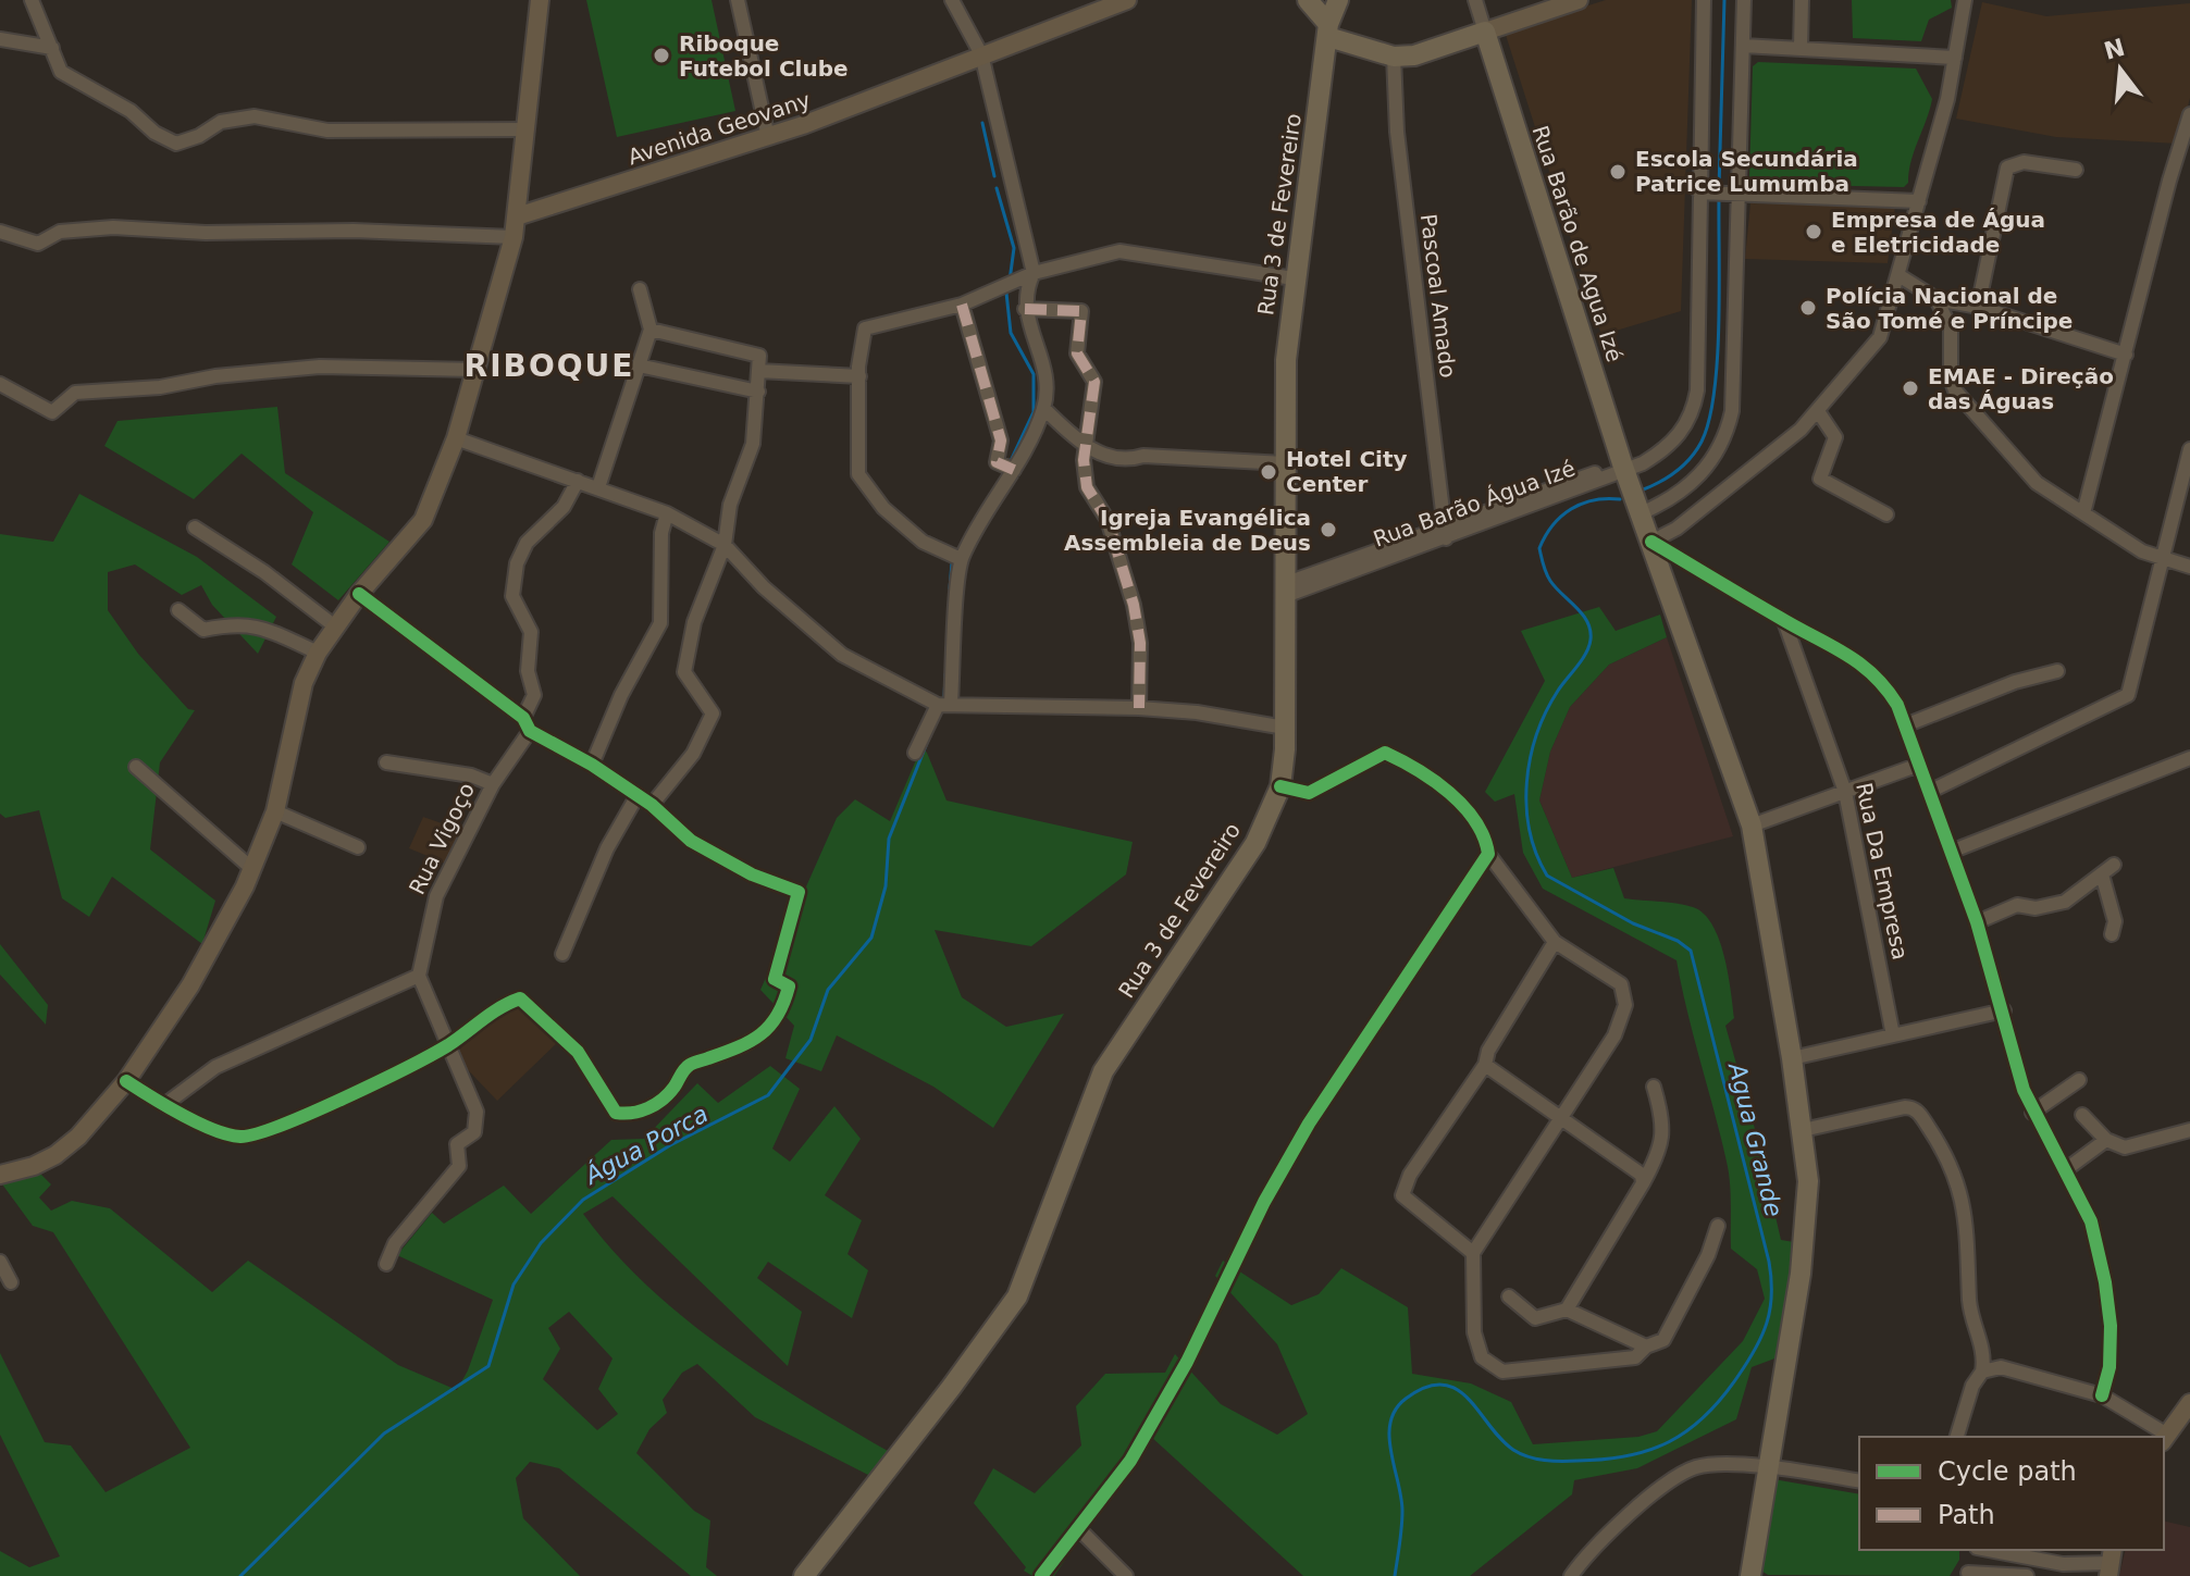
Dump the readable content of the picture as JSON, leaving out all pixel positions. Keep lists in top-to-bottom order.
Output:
{
  "streets": {
    "main road": ["Avenida Geovany", "Rua 3 de Fevereiro", "Rua Barão de Agua Izé"],
    "street": [
      "Pascoal Amado",
      "Rua Barão Água Izé",
      "Rua Vigoço",
      "Rua Da Empresa"
    ]
  },
  "crossings": [
    ["Rua 3 de Fevereiro", "Rua Barão Água Izé"],
    ["Rua Barão de Agua Izé", "Rua Barão Água Izé"],
    ["Pascoal Amado", "Rua Barão Água Izé"]
  ],
  "districts": ["RIBOQUE"],
  "water": ["Agua Grande", "Água Porca"],
  "places": [
    "Riboque Futebol Clube",
    "Escola Secundária Patrice Lumumba",
    "Empresa de Água e Eletricidade",
    "Polícia Nacional de São Tomé e Príncipe",
    "EMAE - Direção das Águas",
    "Hotel City Center",
    "Igreja Evangélica Assembleia de Deus"
  ],
  "legend": ["Cycle path", "Path"],
  "north": "top"
}
